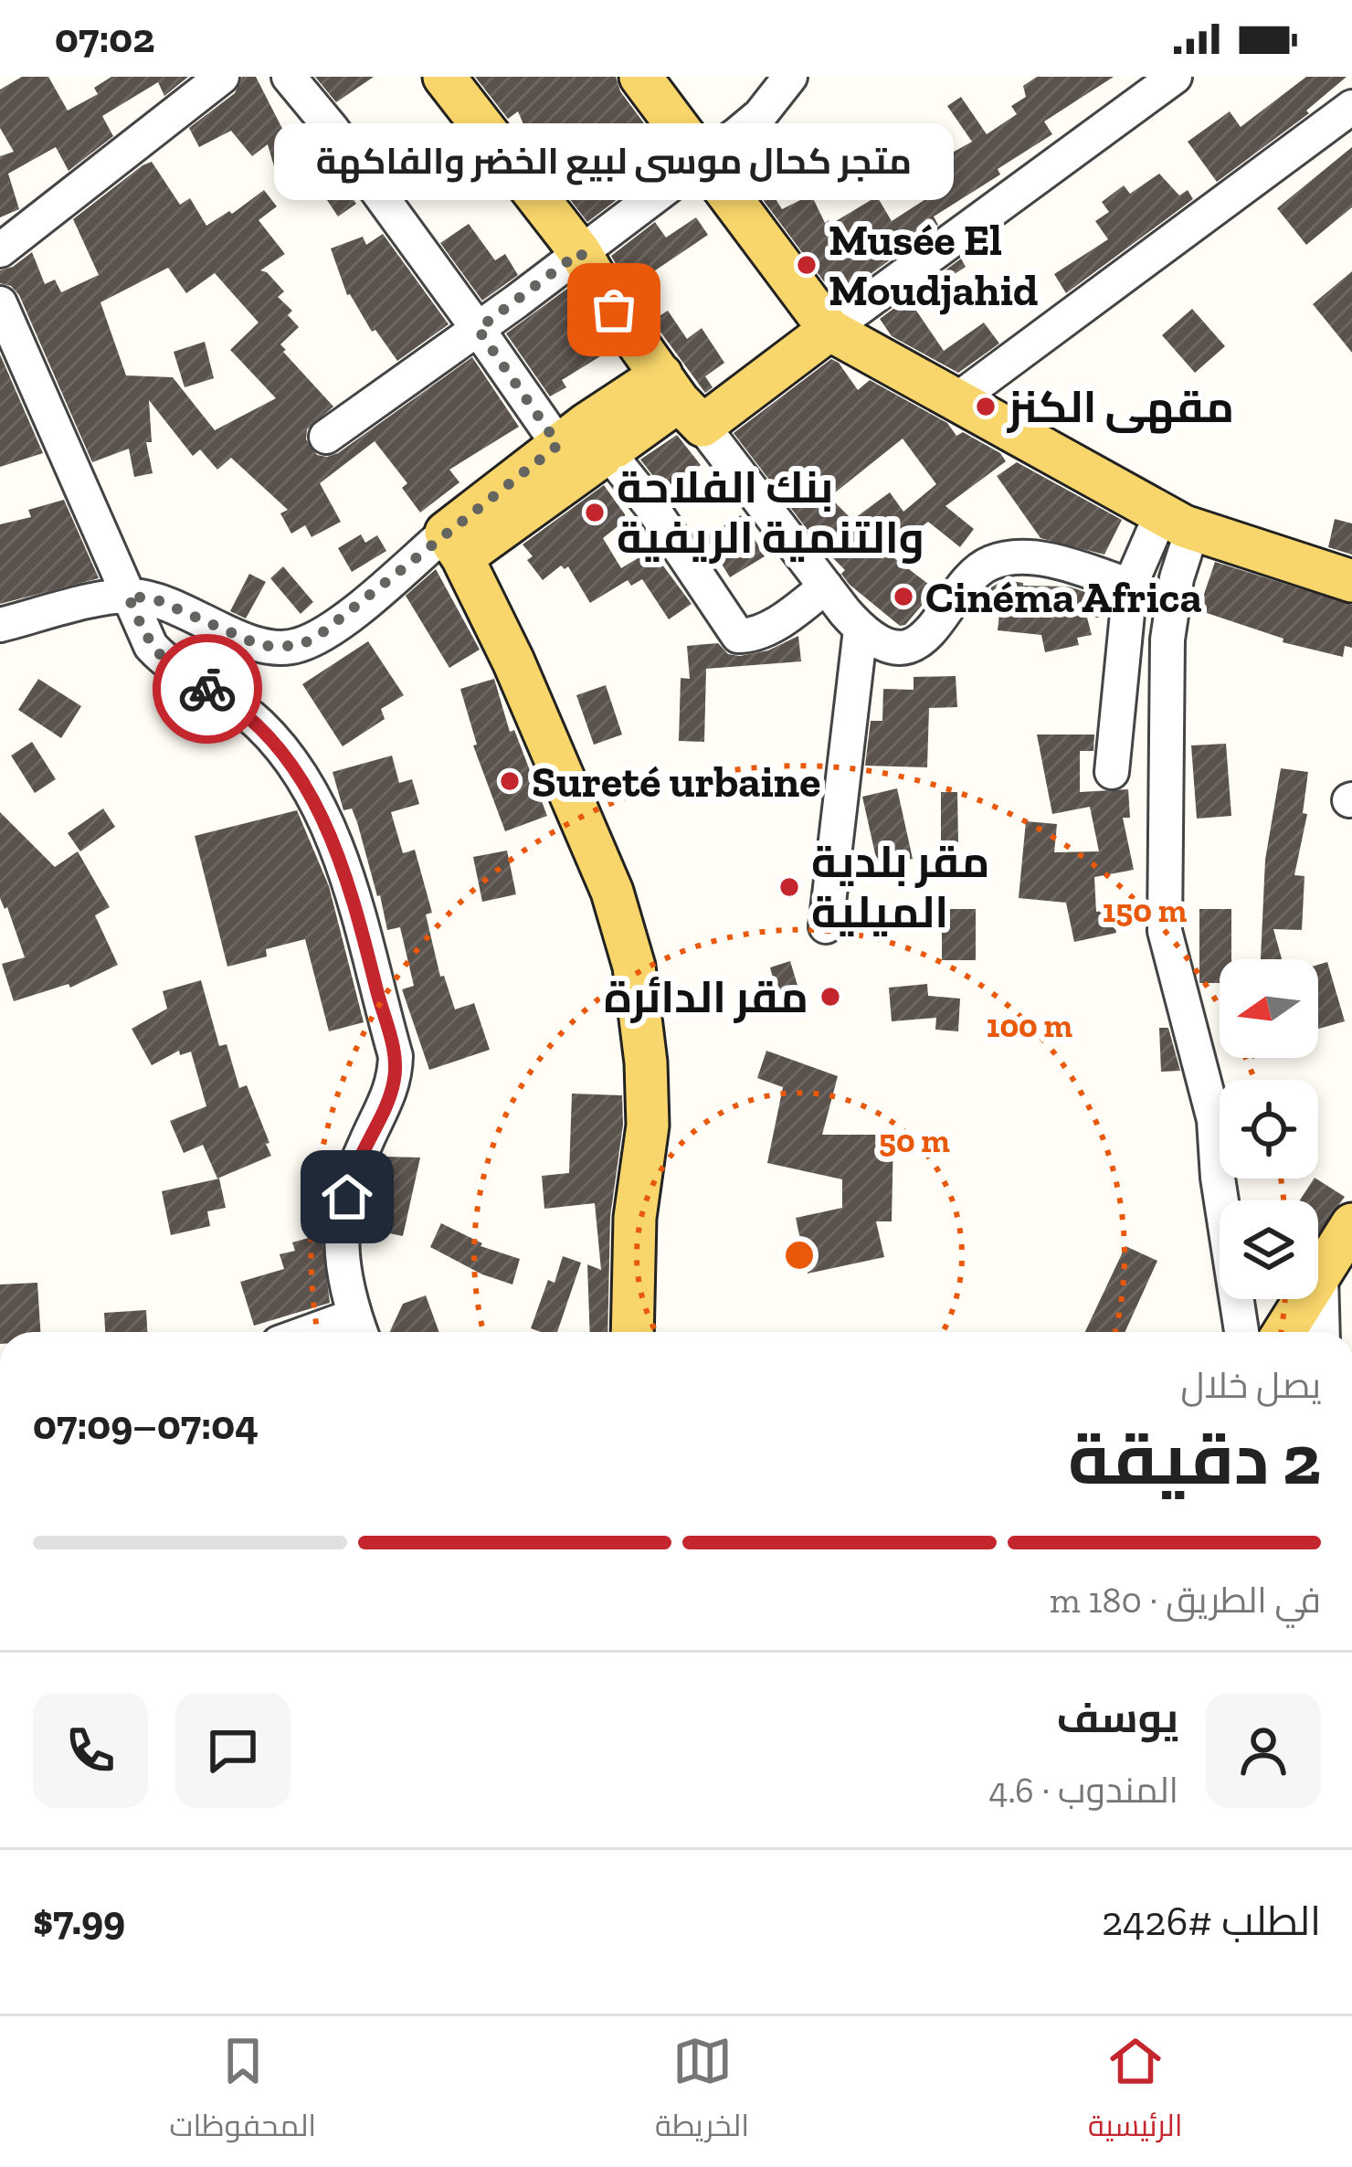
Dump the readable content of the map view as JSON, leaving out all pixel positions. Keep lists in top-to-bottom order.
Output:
{
  "places": [
    "Musée El Moudjahid",
    "متجر كحال موسى لبيع الخضر والفاكهة",
    "مقهى الكنز",
    "بنك الفلاحة والتنمية الريفية",
    "Cinéma Africa",
    "Sureté urbaine",
    "مقر بلدية الميلية",
    "مقر الدائرة"
  ],
  "north": "left",
  "page": {
    "status": "07:02",
    "bubble": "متجر كحال موسى لبيع الخضر والفاكهة",
    "heading": ["2 دقيقة", "يصل خلال", "07:04–07:09"],
    "panel": [
      "يوسف",
      "المندوب · 4.6",
      "الطلب #2426",
      "$7.99"
    ],
    "bar": "في الطريق · 180 m",
    "tabs": ["الرئيسية", "الخريطة", "المحفوظات"]
  },
  "rings": ["150 m", "100 m", "50 m"]
}
